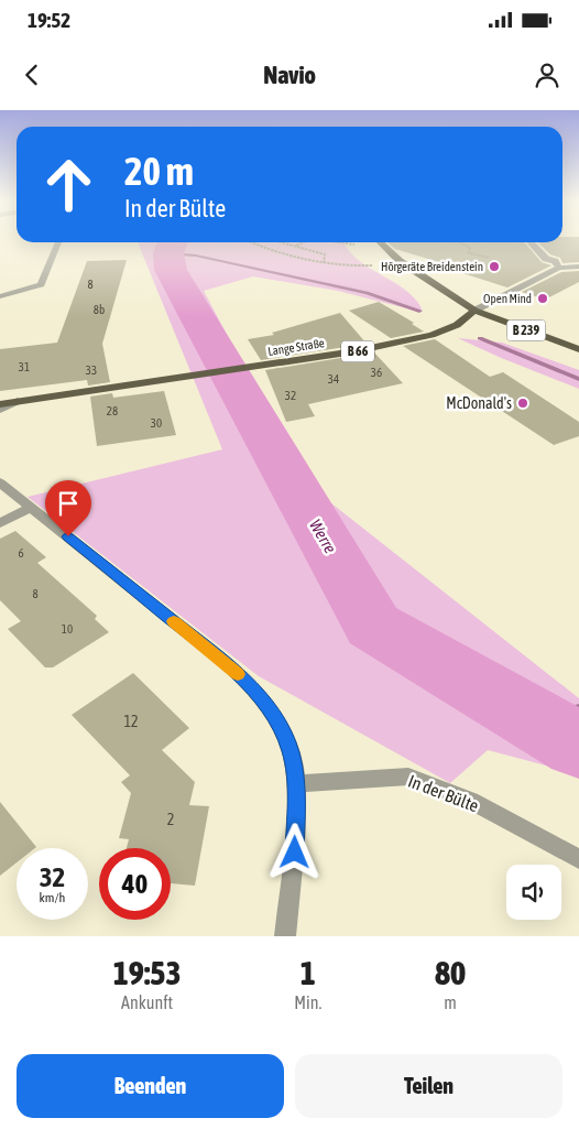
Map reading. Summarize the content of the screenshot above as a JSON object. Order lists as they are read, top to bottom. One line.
{"streets":{"main road":["B 239","Lange Straße","B 66"],"street":["In der Bülte"]},"crossings":[["B 239","Lange Straße"]],"water":["Werre"],"places":["Hörgeräte Breidenstein","Open Mind","McDonald's"],"house_numbers":["8","8b","31","33","36","34","32","28","30","6","8","10","12","2"],"page":{"status":"19:52","header":"Navio","turn":["20 m","In der Bülte"],"speed":"32 km/h","limit":"40","eta":["19:53","Ankunft","1","Min.","80","m"],"buttons":["Beenden","Teilen"]}}
